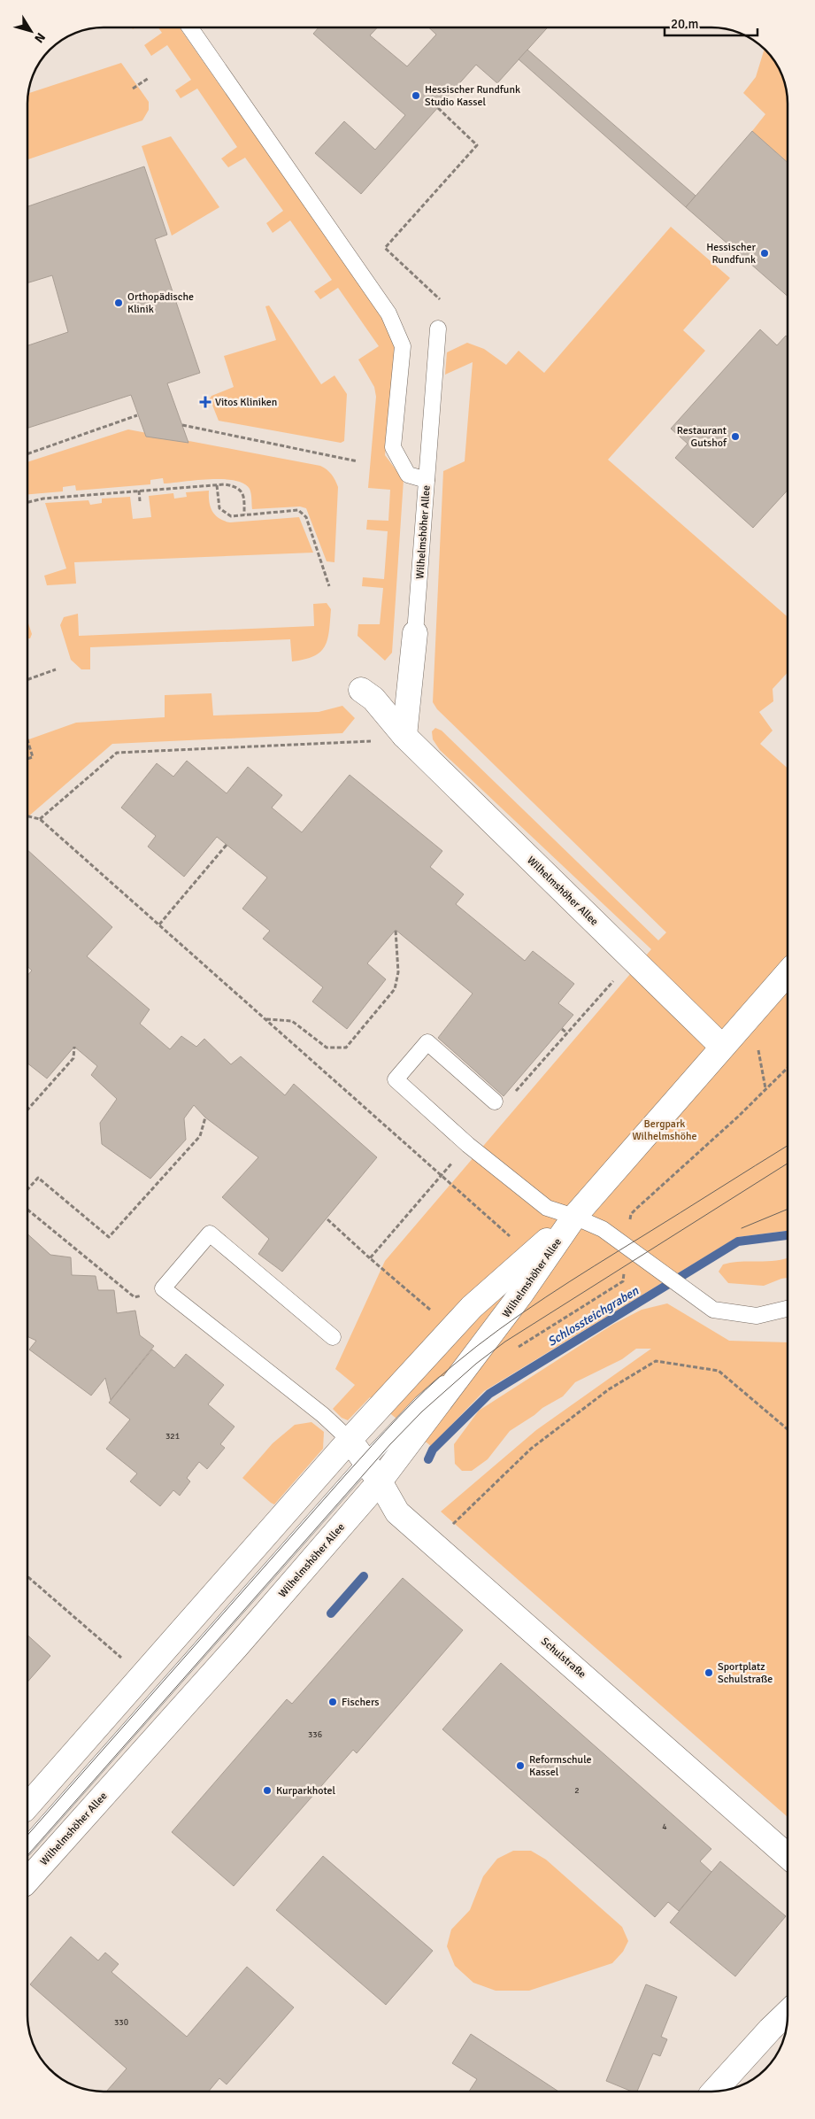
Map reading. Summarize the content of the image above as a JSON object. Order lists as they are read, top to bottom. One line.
{"streets":{"main road":["Wilhelmshöher Allee","Schulstraße"]},"crossings":[["Wilhelmshöher Allee","Schulstraße"]],"water":["Schlossteichgraben"],"parks":["Bergpark Wilhelmshöhe"],"places":{"other":["Hessischer Rundfunk Studio Kassel","Hessischer Rundfunk","Orthopädische Klinik","Restaurant Gutshof","Sportplatz Schulstraße","Fischers","Reformschule Kassel","Kurparkhotel"],"health":["Vitos Kliniken"]},"house_numbers":["321","336","2","4","330"],"scale_bar":"20 m","north":"bottom right"}
